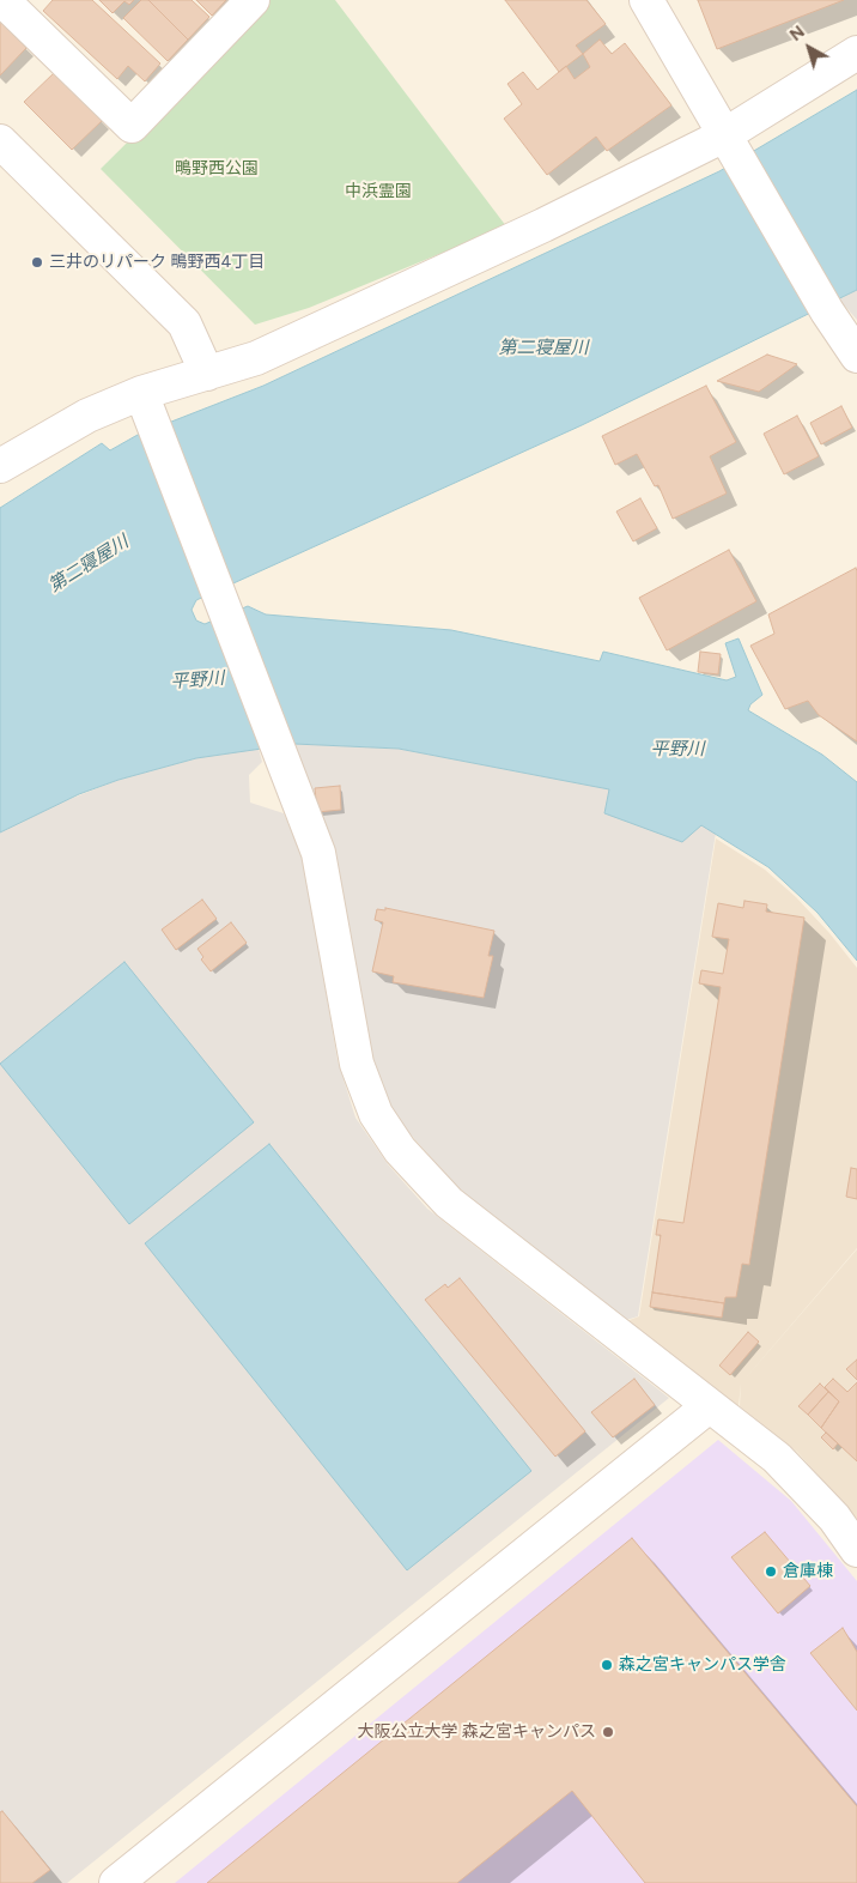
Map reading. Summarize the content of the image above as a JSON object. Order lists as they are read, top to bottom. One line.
{"water":["第二寝屋川","平野川"],"parks":["鴫野西公園","中浜霊園"],"places":["三井のリパーク 鴫野西4丁目","倉庫棟","森之宮キャンパス学舎","大阪公立大学 森之宮キャンパス"],"north":"top left"}
